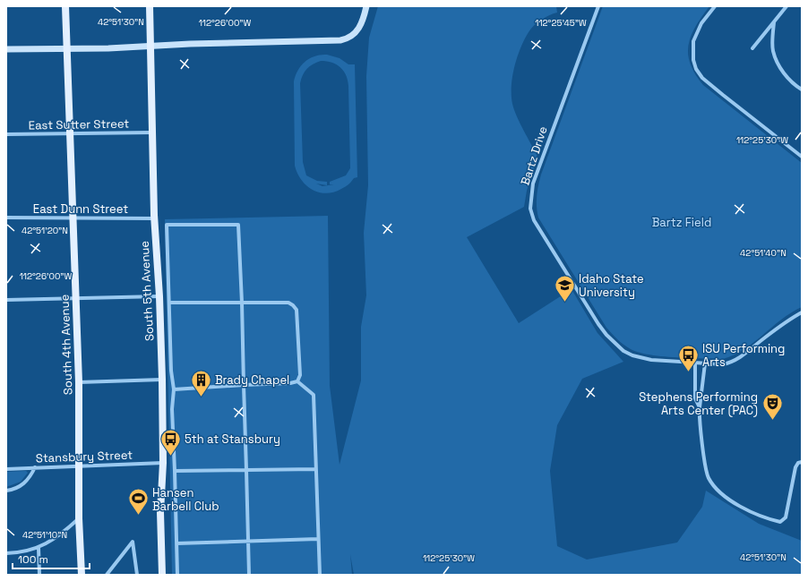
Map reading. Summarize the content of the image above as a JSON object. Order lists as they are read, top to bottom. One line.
{"streets":{"main road":["South 5th Avenue","South 4th Avenue"],"street":["East Sutter Street","Bartz Drive","East Dunn Street","Stansbury Street"]},"crossings":[["East Sutter Street","South 5th Avenue"],["East Sutter Street","South 4th Avenue"],["East Dunn Street","South 5th Avenue"],["East Dunn Street","South 4th Avenue"],["South 5th Avenue","Stansbury Street"],["South 4th Avenue","Stansbury Street"]],"parks":["Bartz Field"],"places":{"school or university":["Idaho State University"],"bus stop":["ISU Performing Arts","5th at Stansbury"],"building":["Brady Chapel"],"theatre":["Stephens Performing Arts Center (PAC)"],"sports":["Hansen Barbell Club"]},"scale_bar":"100 m","coordinates":["42°51'30\"N","112°26'00\"W","112°25'45\"W","112°25'30\"W","42°51'20\"N","42°51'40\"N","42°51'10\"N"]}
